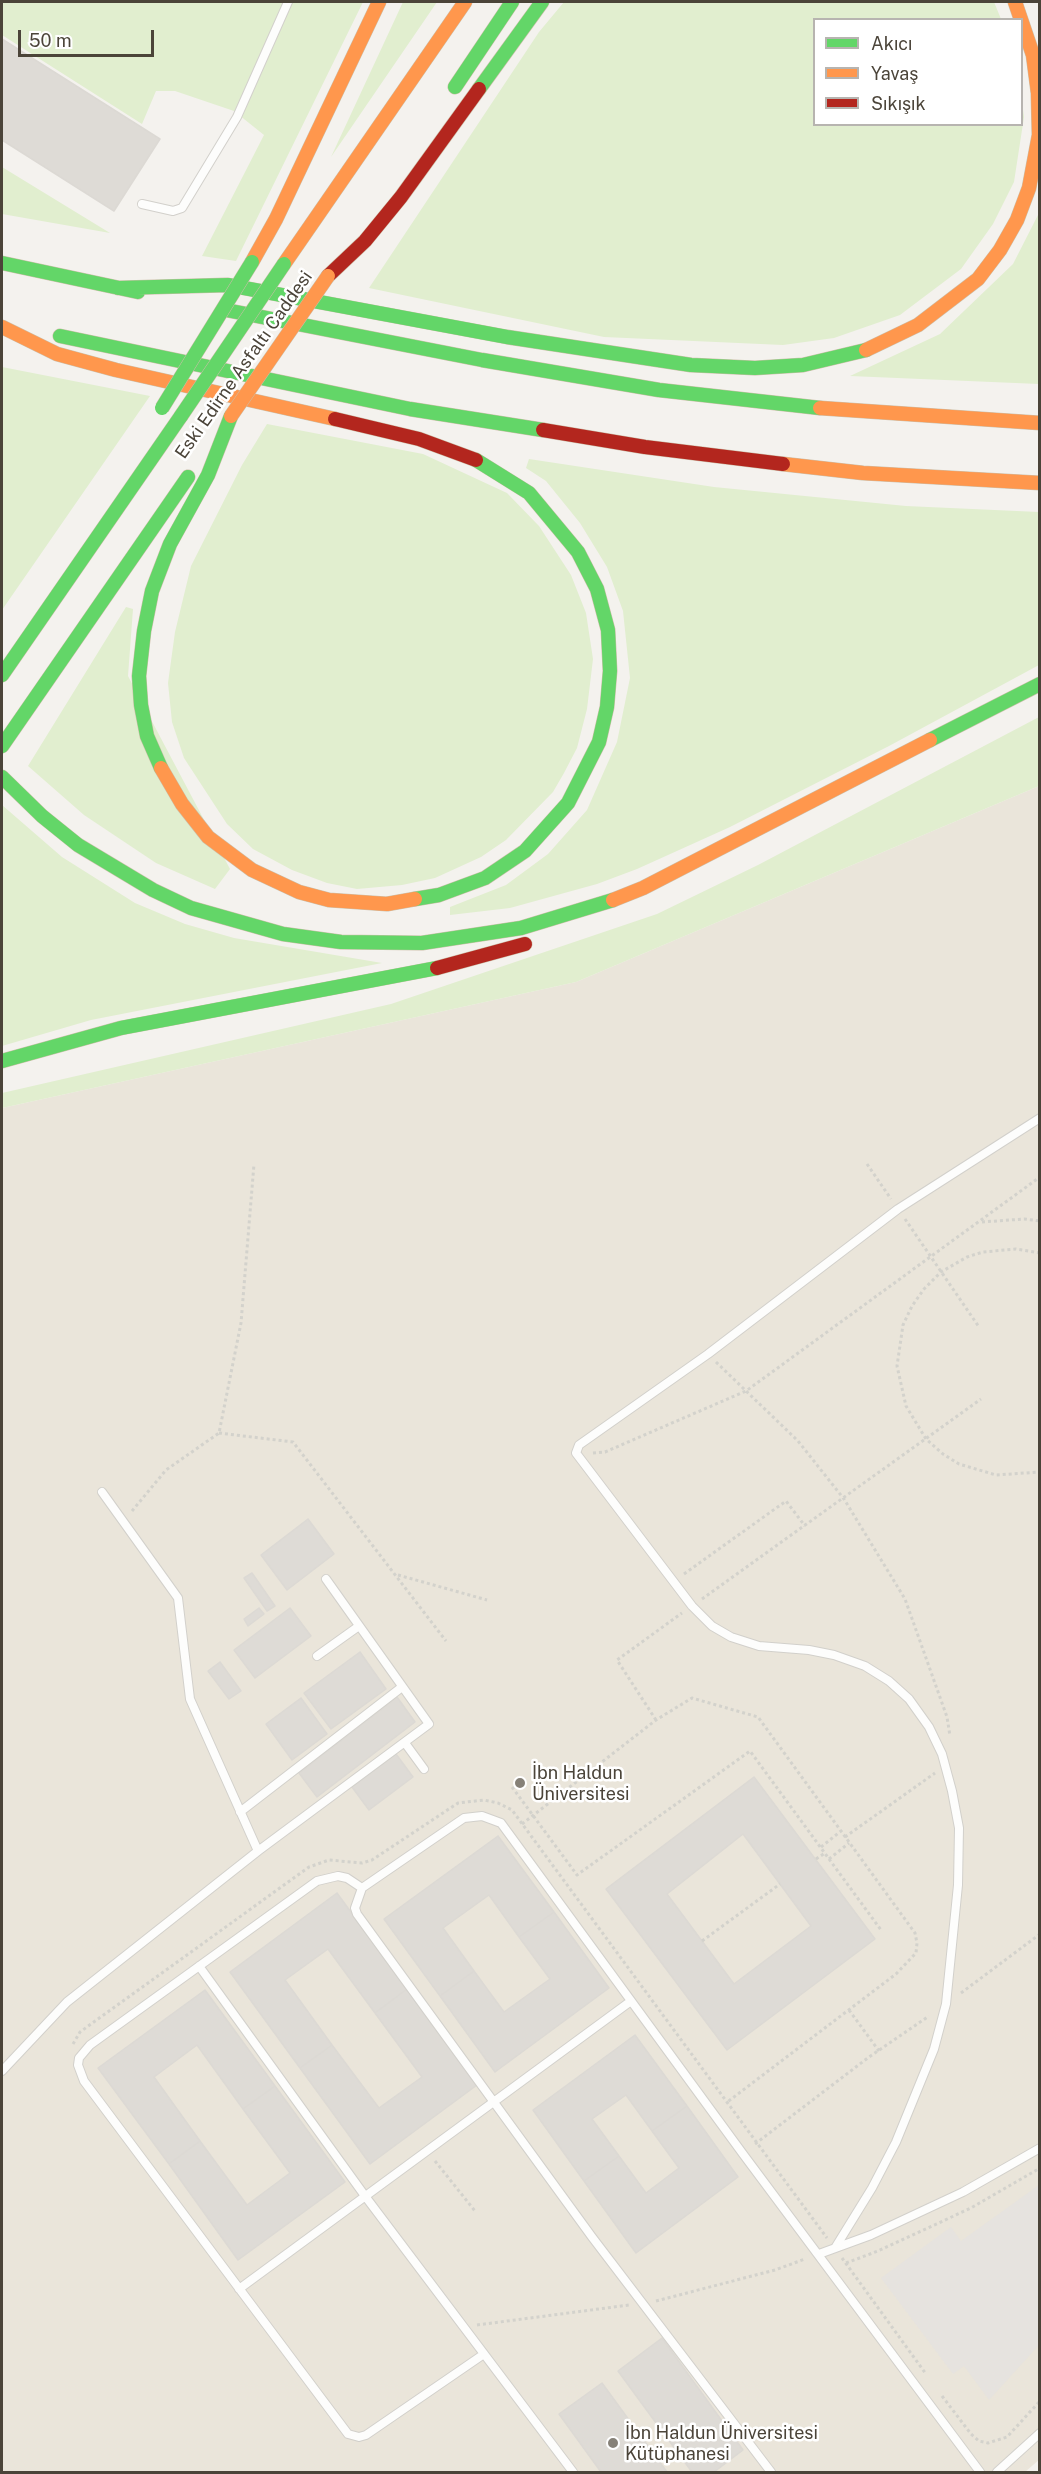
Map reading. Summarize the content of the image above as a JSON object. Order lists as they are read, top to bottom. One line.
{"streets":{"highway":["Eski Edirne Asfaltı Caddesi"]},"places":["İbn Haldun Üniversitesi","İbn Haldun Üniversitesi Kütüphanesi"],"legend":["Akıcı","Yavaş","Sıkışık"],"scale_bar":"50 m"}
